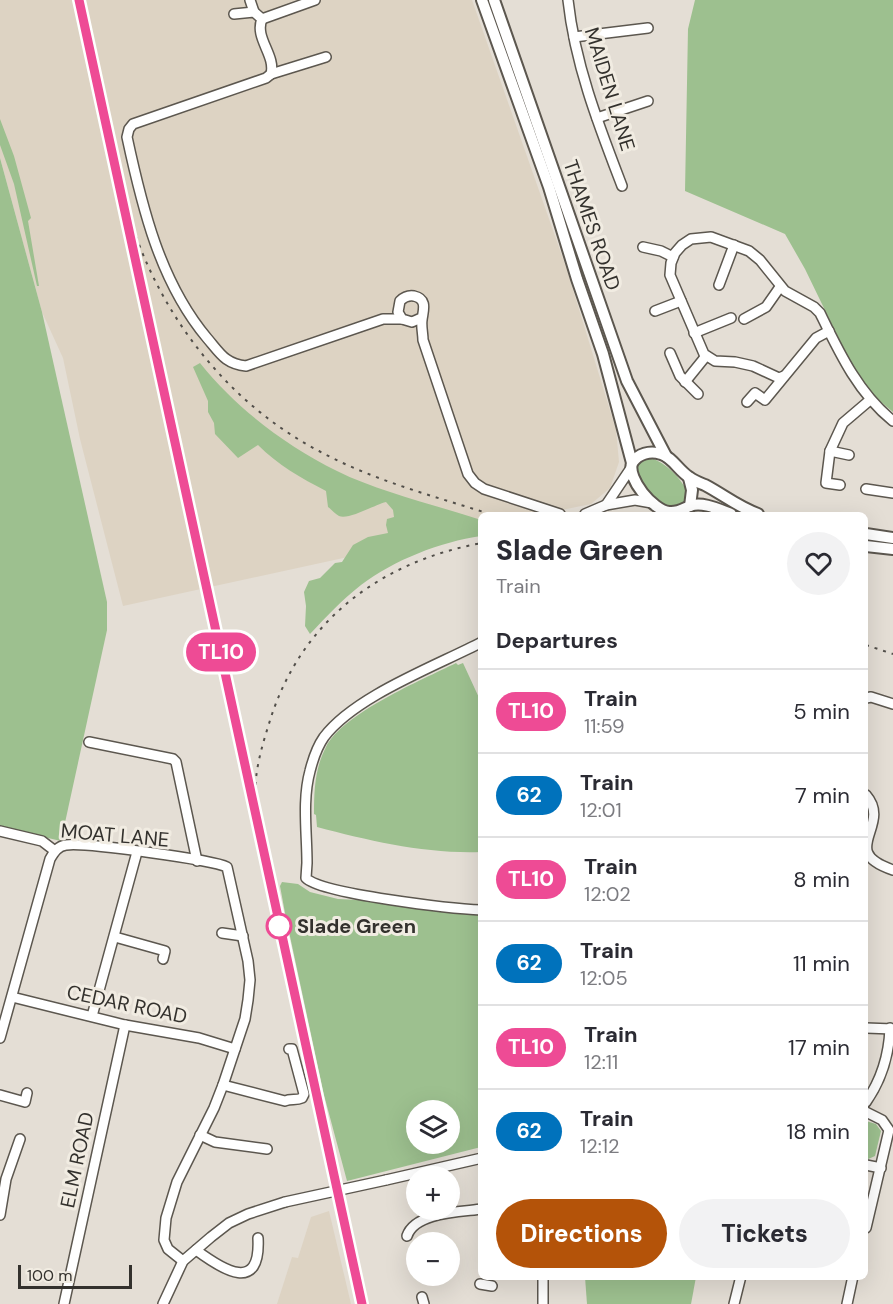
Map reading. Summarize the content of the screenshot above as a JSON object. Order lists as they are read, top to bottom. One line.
{"streets":{"main road":["THAMES ROAD"],"street":["MAIDEN LANE","MOAT LANE","CEDAR ROAD","ELM ROAD"]},"crossings":[["CEDAR ROAD","ELM ROAD"]],"places":["Slade Green"],"scale_bar":"100 m","page":{"on_map":"TL10","heading":[["Slade Green","Train"],"Departures"],"list":[{"mark":"TL10","name":"Train","note":"11:59","value":"5 min"},{"mark":"62","name":"Train","note":"12:01","value":"7 min"},{"mark":"TL10","name":"Train","note":"12:02","value":"8 min"},{"mark":"62","name":"Train","note":"12:05","value":"11 min"},{"mark":"TL10","name":"Train","note":"12:11","value":"17 min"},{"mark":"62","name":"Train","note":"12:12","value":"18 min"}],"map_buttons":["+","−"],"buttons":["Directions","Tickets"],"scale":"100 m"}}
